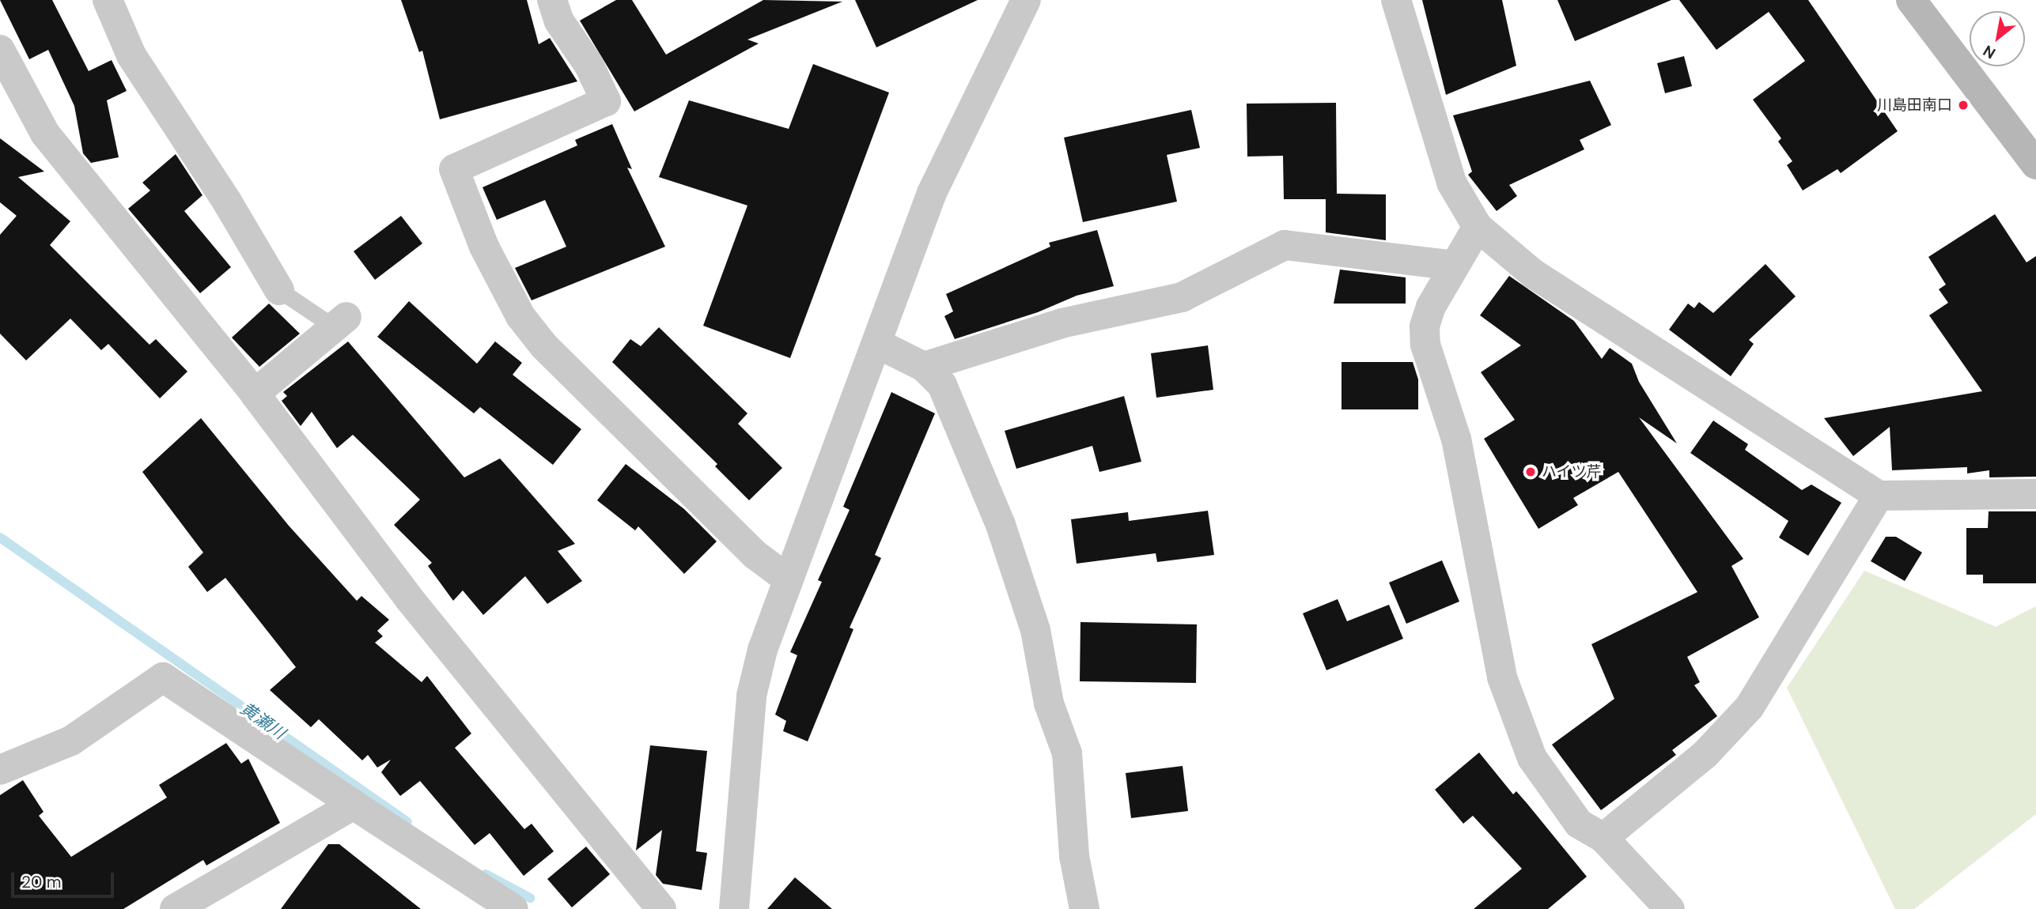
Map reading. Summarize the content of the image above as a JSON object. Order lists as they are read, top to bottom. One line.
{"water":["黄瀬川"],"places":["川島田南口","ハイツ芹"],"scale_bar":"20 m","north":"bottom left"}
